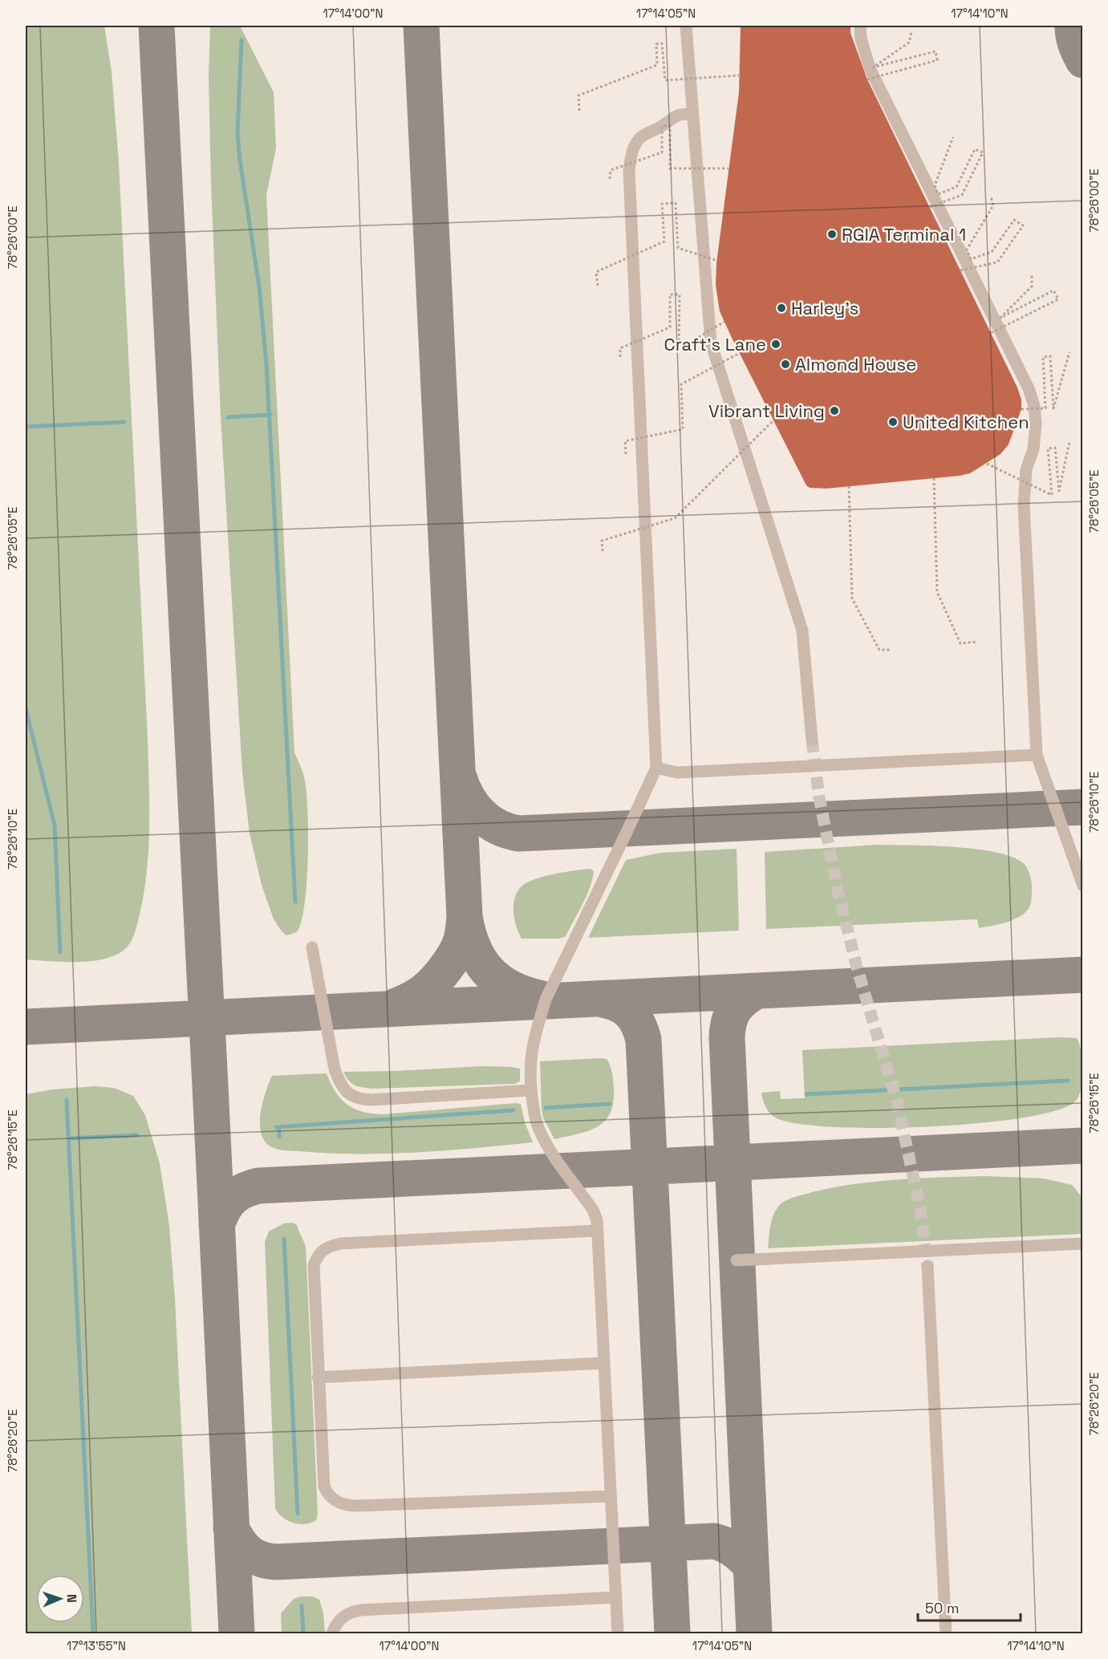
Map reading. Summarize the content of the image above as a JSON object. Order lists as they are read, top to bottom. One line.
{"places":["RGIA Terminal 1","Harley’s","Craft’s Lane","Almond House","Vibrant Living","United Kitchen"],"scale_bar":"50 m","north":"right","coordinates":["17°14'00\"N","17°14'05\"N","17°14'10\"N","78°26'00\"E","78°26'05\"E","78°26'10\"E","78°26'15\"E","78°26'20\"E","17°13'55\"N"]}
